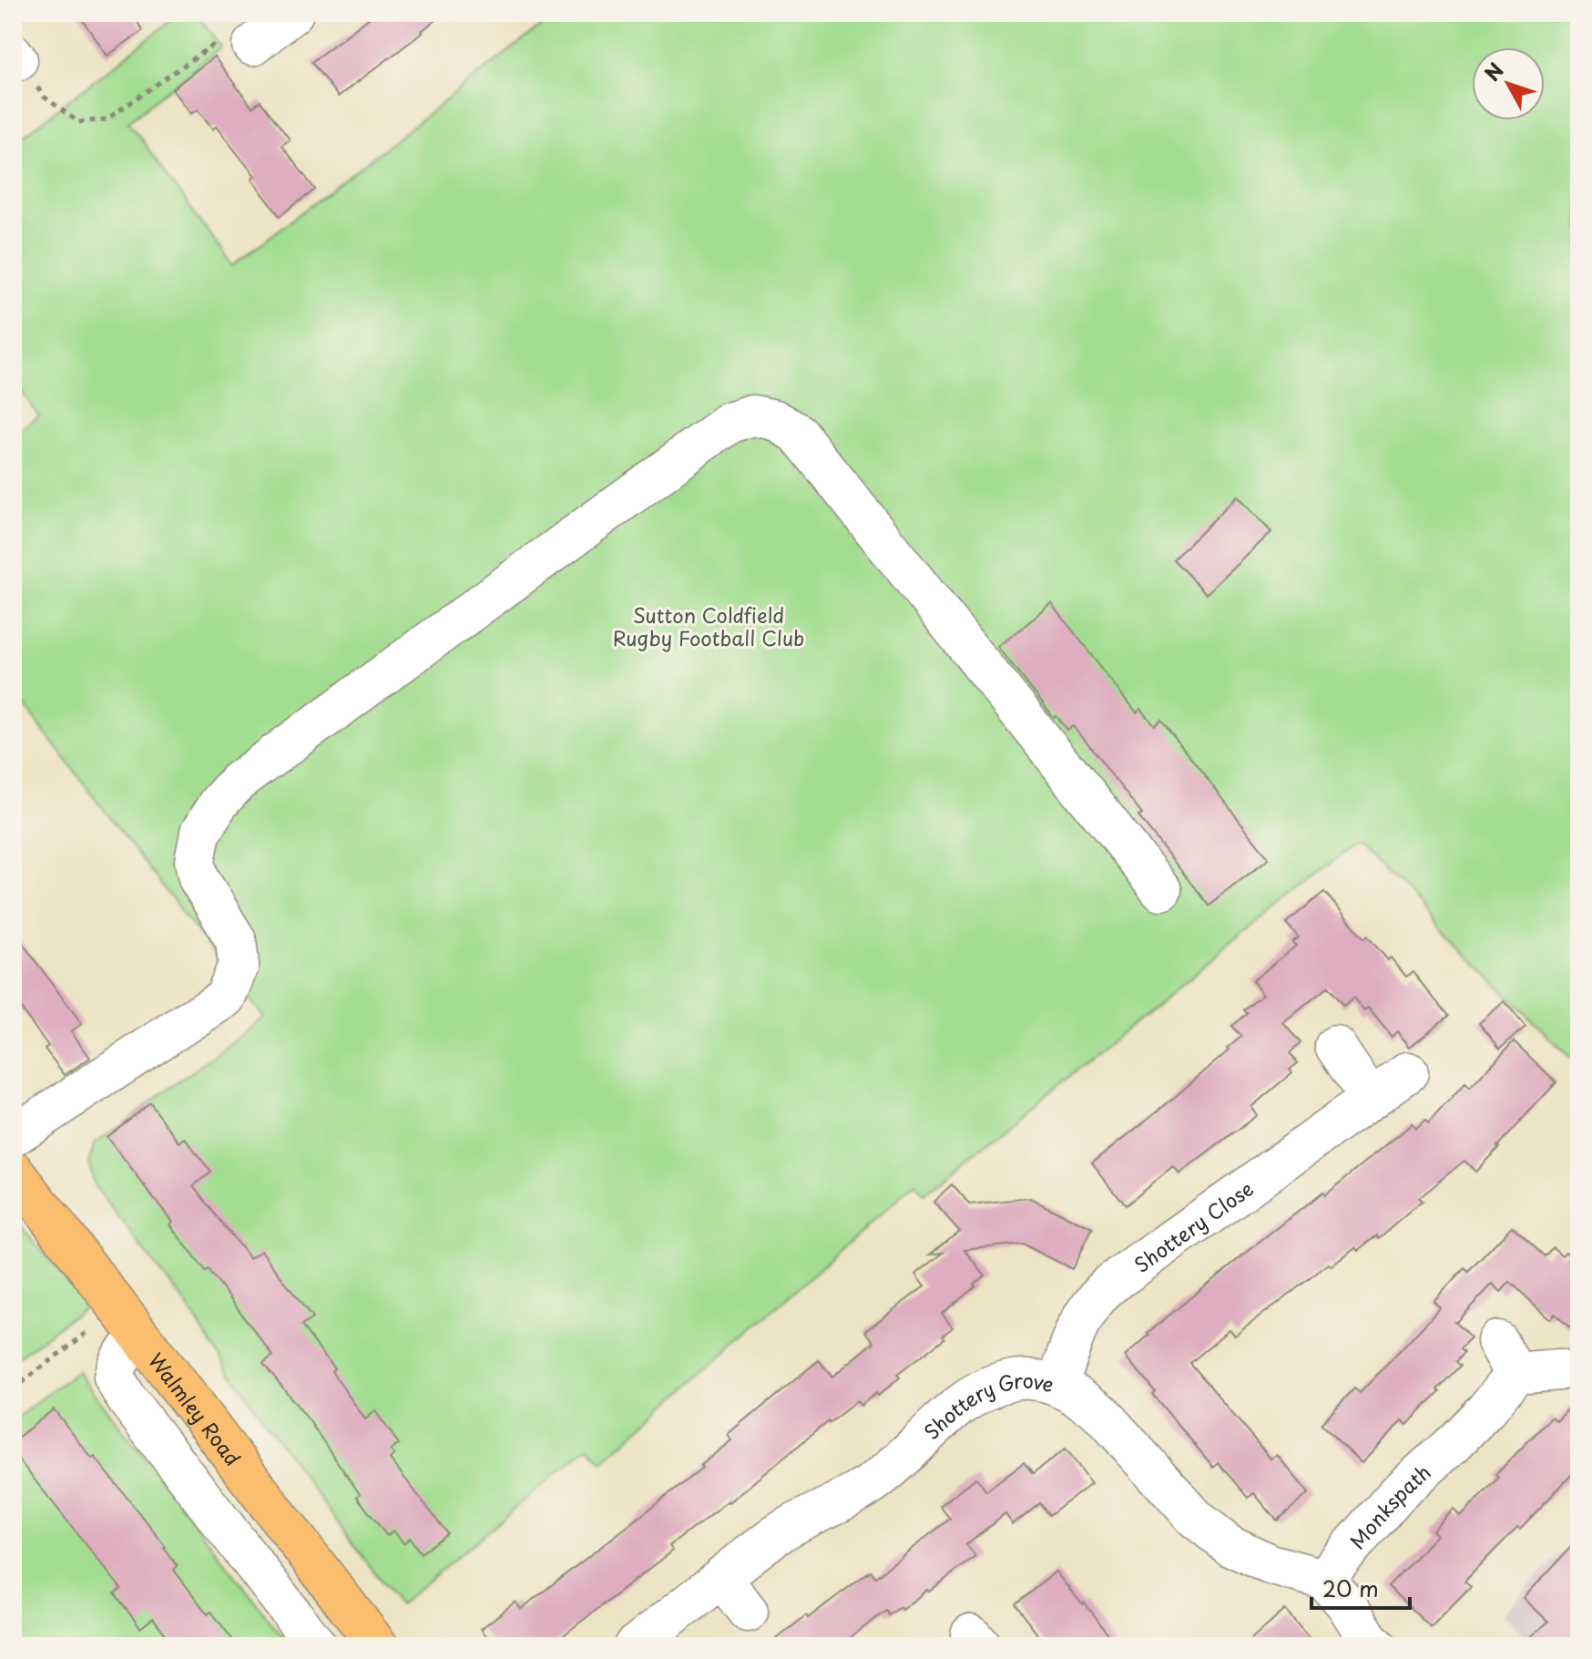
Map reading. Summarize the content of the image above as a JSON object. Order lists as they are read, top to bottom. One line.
{"streets":{"main road":["Walmley Road"],"street":["Shottery Close","Shottery Grove","Monkspath"]},"crossings":[["Shottery Close","Shottery Grove"],["Shottery Grove","Monkspath"]],"parks":["Sutton Coldfield Rugby Football Club"],"scale_bar":"20 m","north":"top left"}
